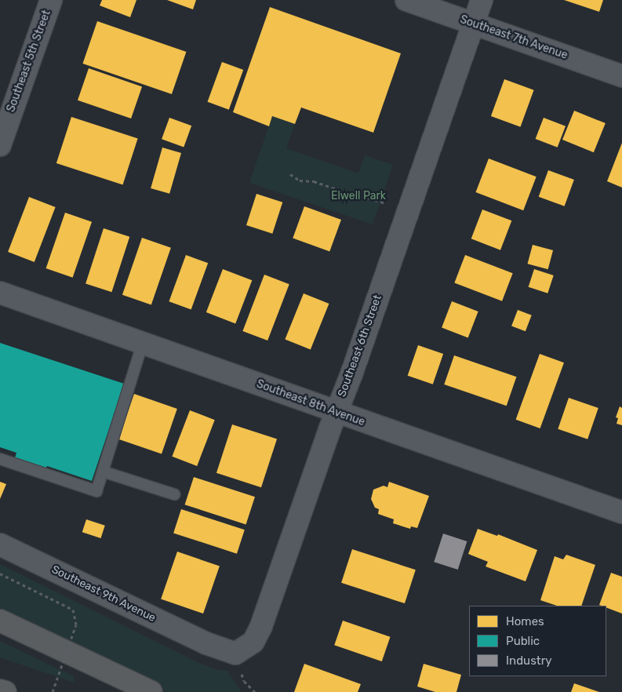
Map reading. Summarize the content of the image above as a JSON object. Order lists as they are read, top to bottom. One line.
{"streets":{"street":["Southeast 7th Avenue","Southeast 5th Street","Southeast 6th Street","Southeast 8th Avenue","Southeast 9th Avenue"]},"crossings":[["Southeast 7th Avenue","Southeast 6th Street"],["Southeast 6th Street","Southeast 8th Avenue"],["Southeast 6th Street","Southeast 9th Avenue"]],"parks":["Elwell Park"],"legend":["Homes","Public","Industry"]}
